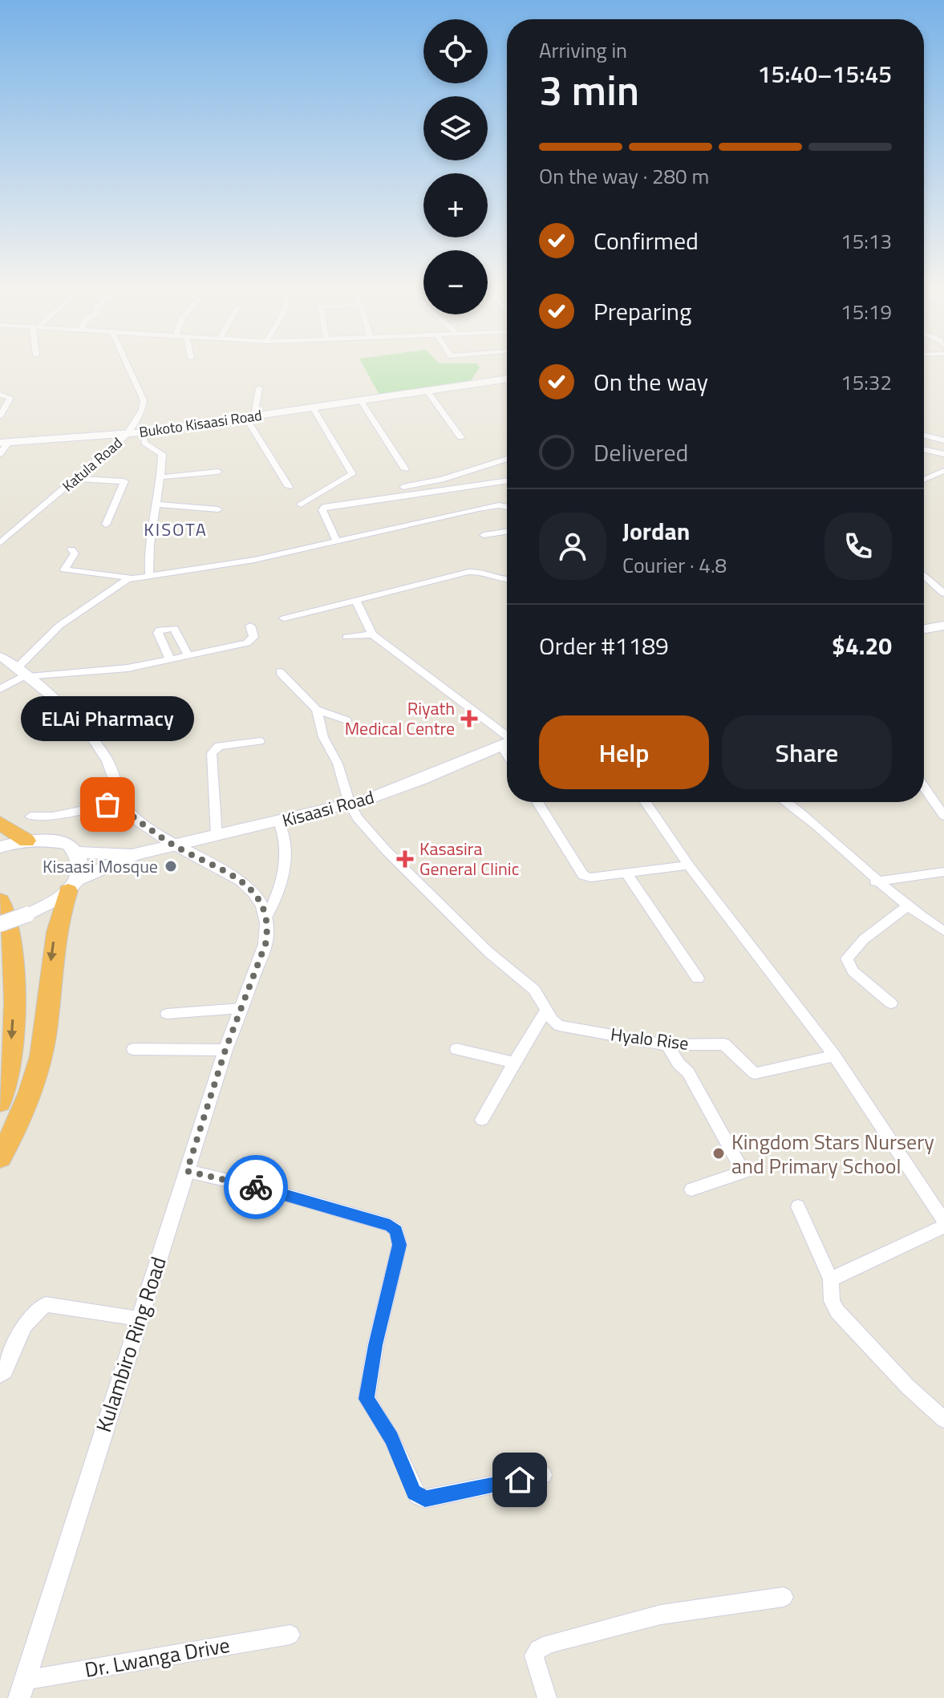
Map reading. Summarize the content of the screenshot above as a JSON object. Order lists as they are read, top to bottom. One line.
{"streets":{"main road":["Bukoto Kisaasi Road","Kisaasi Road"],"street":["Katula Road","Hyalo Rise","Kulambiro Ring Road","Dr. Lwanga Drive"]},"crossings":[["Bukoto Kisaasi Road","Katula Road"],["Kisaasi Road","Hyalo Rise"],["Kulambiro Ring Road","Dr. Lwanga Drive"]],"districts":["KISOTA"],"places":{"health":["Riyath Medical Centre","Kasasira General Clinic"],"other":["ELAi Pharmacy","Kisaasi Mosque","Kingdom Stars Nursery and Primary School"]},"page":{"map_buttons":["+","−"],"heading":["3 min","Arriving in","15:40–15:45"],"panel":["Jordan","Courier · 4.8","Order #1189","$4.20"],"bar":"On the way · 280 m","list":[["Confirmed","15:13"],["Preparing","15:19"],["On the way","15:32"],"Delivered"],"bubble":"ELAi Pharmacy","buttons":["Help","Share"]}}
